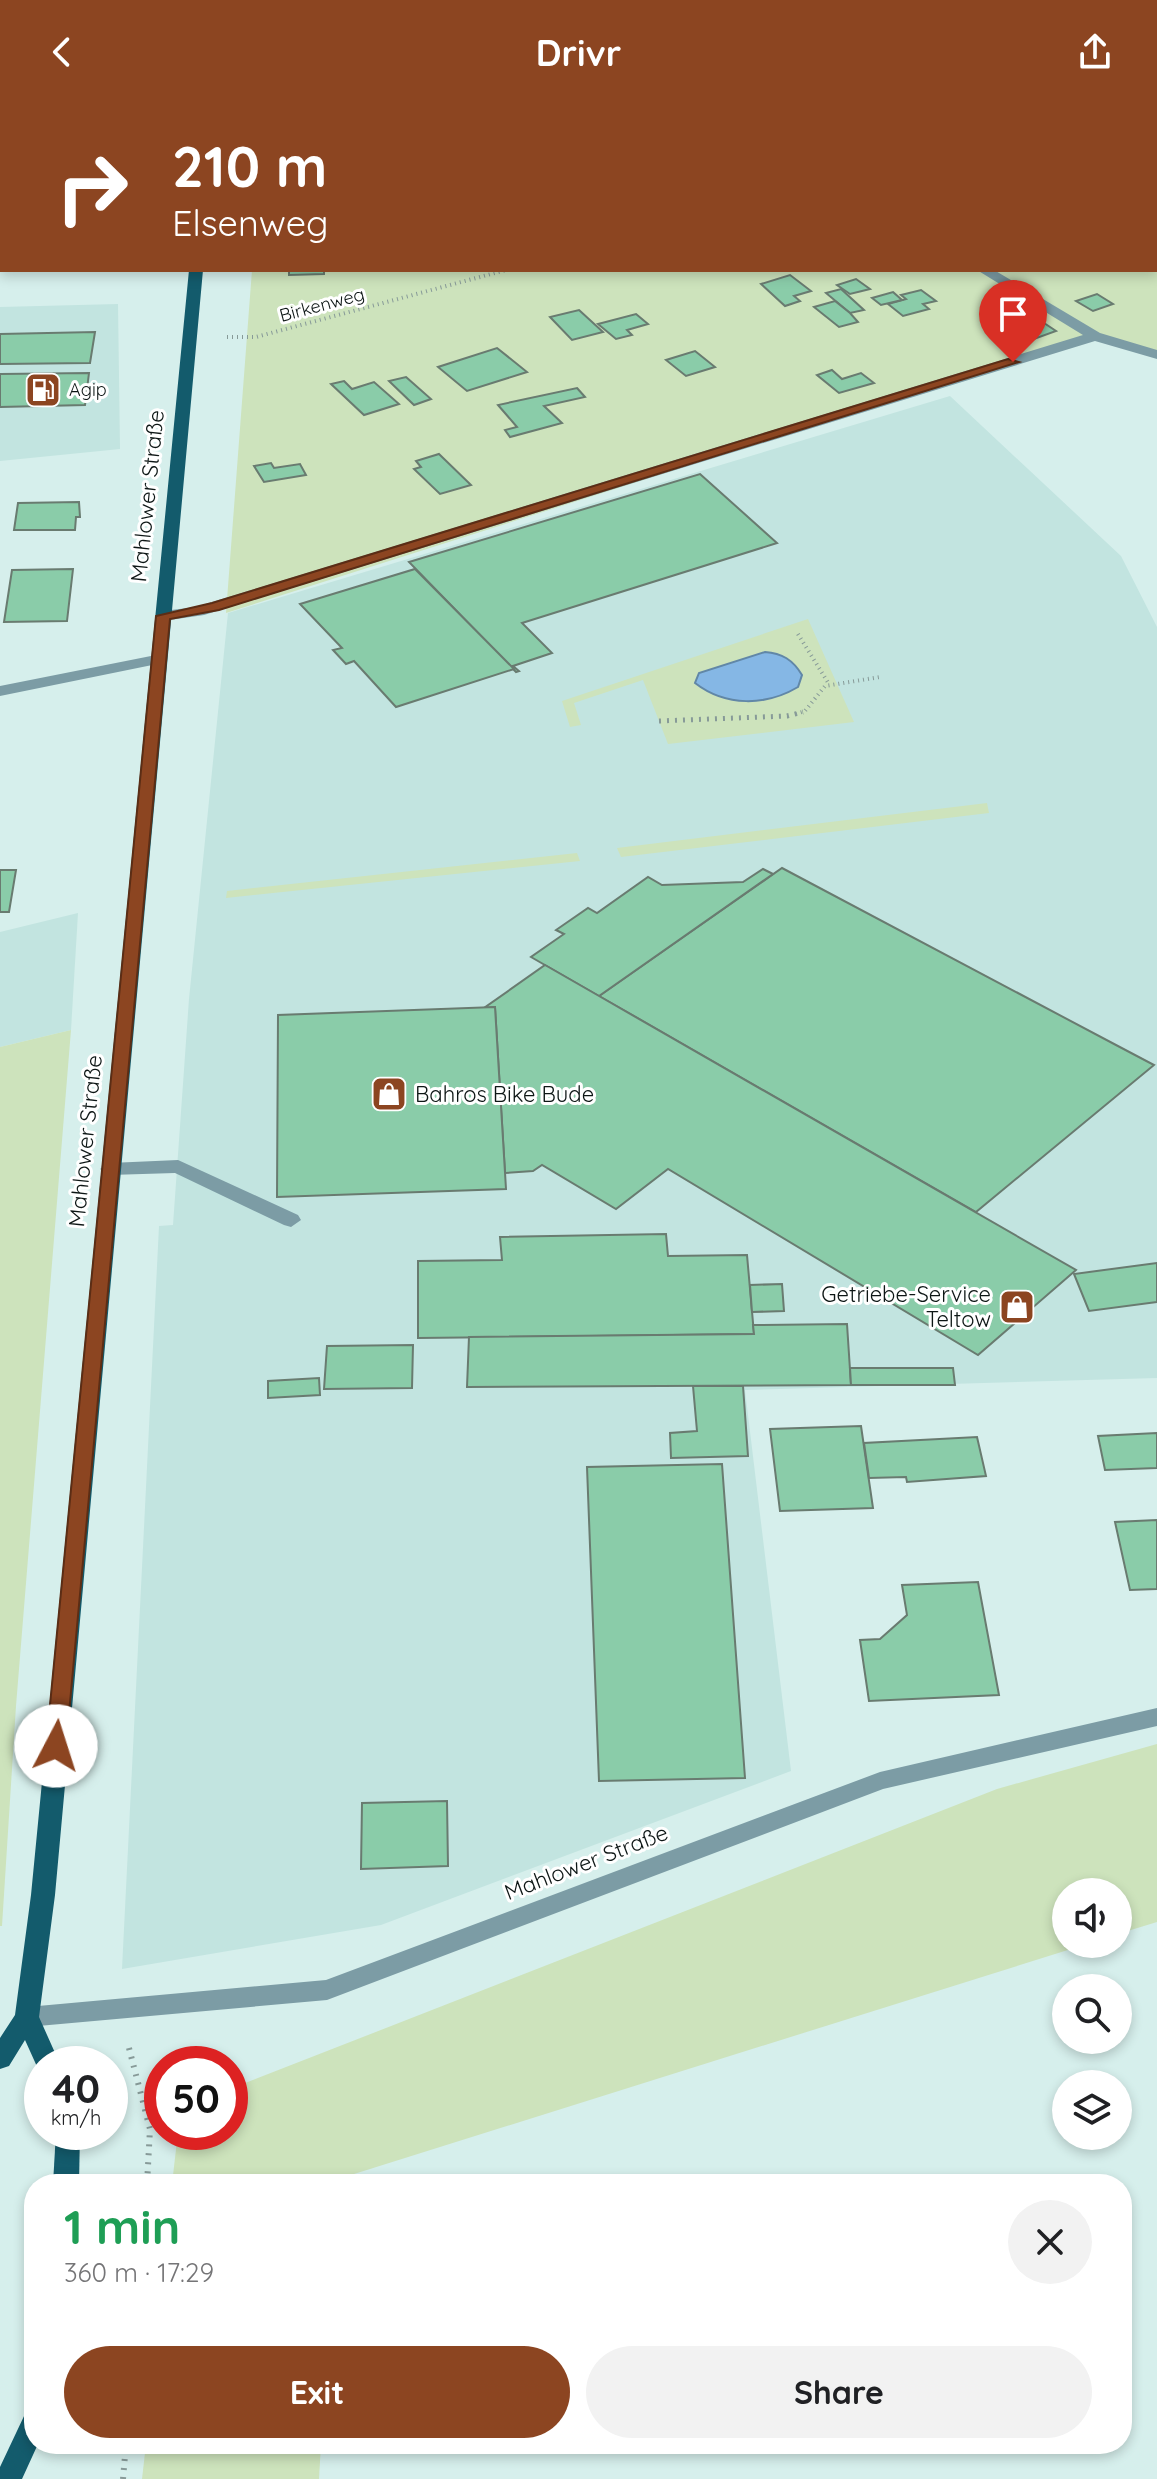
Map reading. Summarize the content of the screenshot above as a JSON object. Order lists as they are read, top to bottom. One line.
{"streets":{"main road":["Mahlower Straße"],"path":["Birkenweg"]},"crossings":[["Birkenweg","Mahlower Straße"]],"places":{"fuel station":["Agip"],"shop":["Bahros Bike Bude","Getriebe-Service Teltow"]},"page":{"header":"Drivr","turn":["210 m","Elsenweg"],"speed":"40 km/h","limit":"50","heading":["1 min","360 m · 17:29"],"buttons":["Exit","Share"]}}
